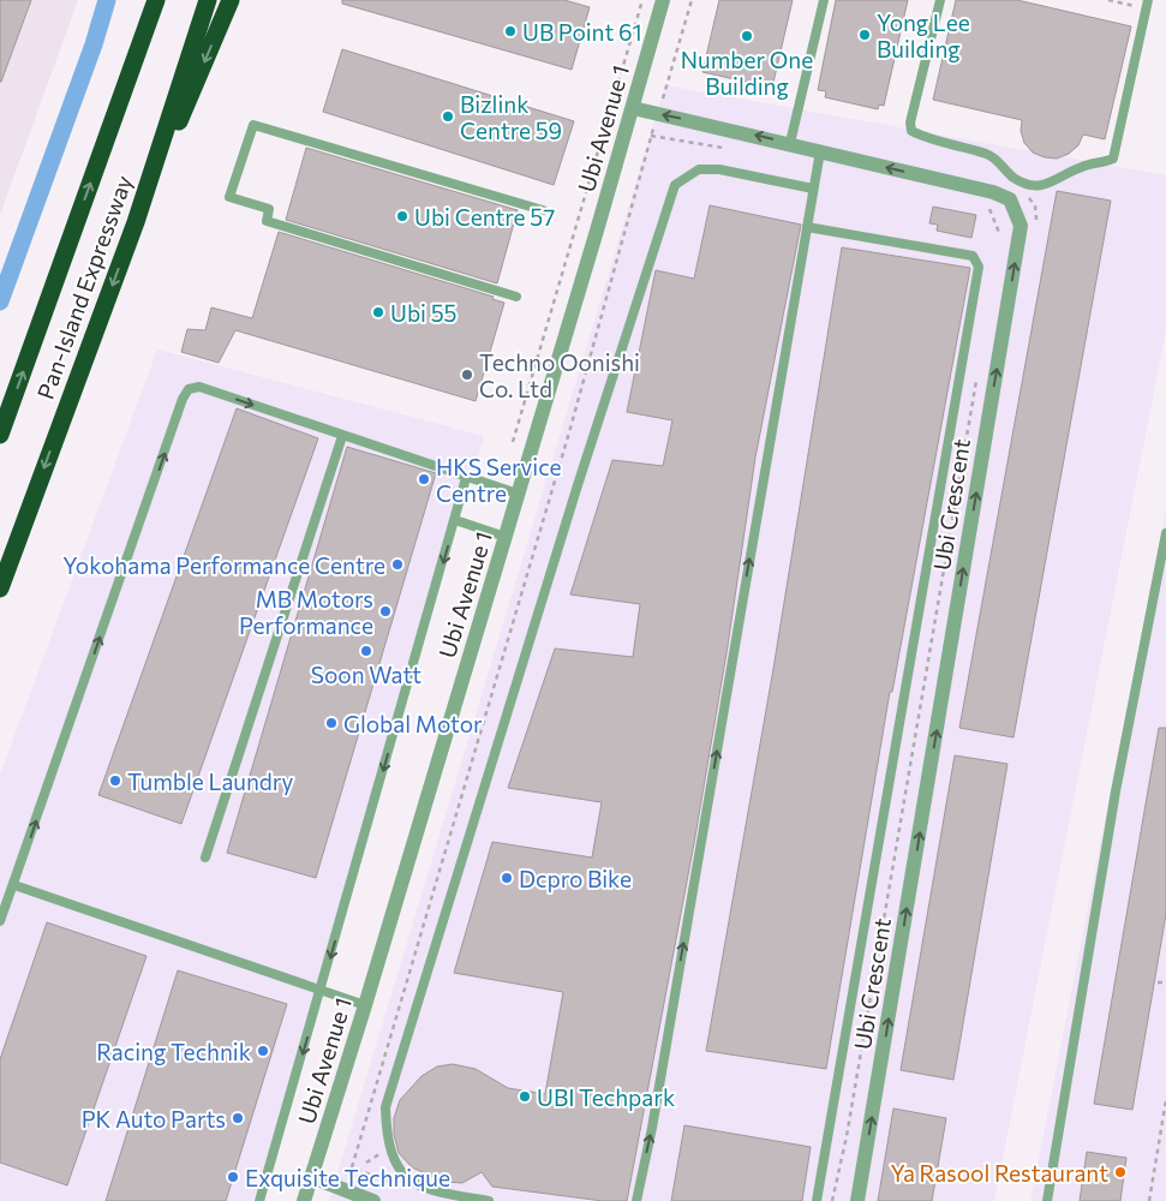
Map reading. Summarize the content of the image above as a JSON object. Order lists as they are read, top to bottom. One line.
{"streets":{"highway":["Pan-Island Expressway"],"street":["Ubi Avenue 1","Ubi Crescent"]},"crossings":[["Ubi Avenue 1","Ubi Crescent"]],"one_way":["Ubi Crescent"],"places":["UB Point 61","Yong Lee Building","Number One Building","Bizlink Centre 59","Ubi Centre 57","Ubi 55","Techno Oonishi Co. Ltd","HKS Service Centre","Yokohama Performance Centre","MB Motors Performance","Soon Watt","Global Motor","Tumble Laundry","Dcpro Bike","Racing Technik","UBI Techpark","PK Auto Parts","Ya Rasool Restaurant","Exquisite Technique"]}
